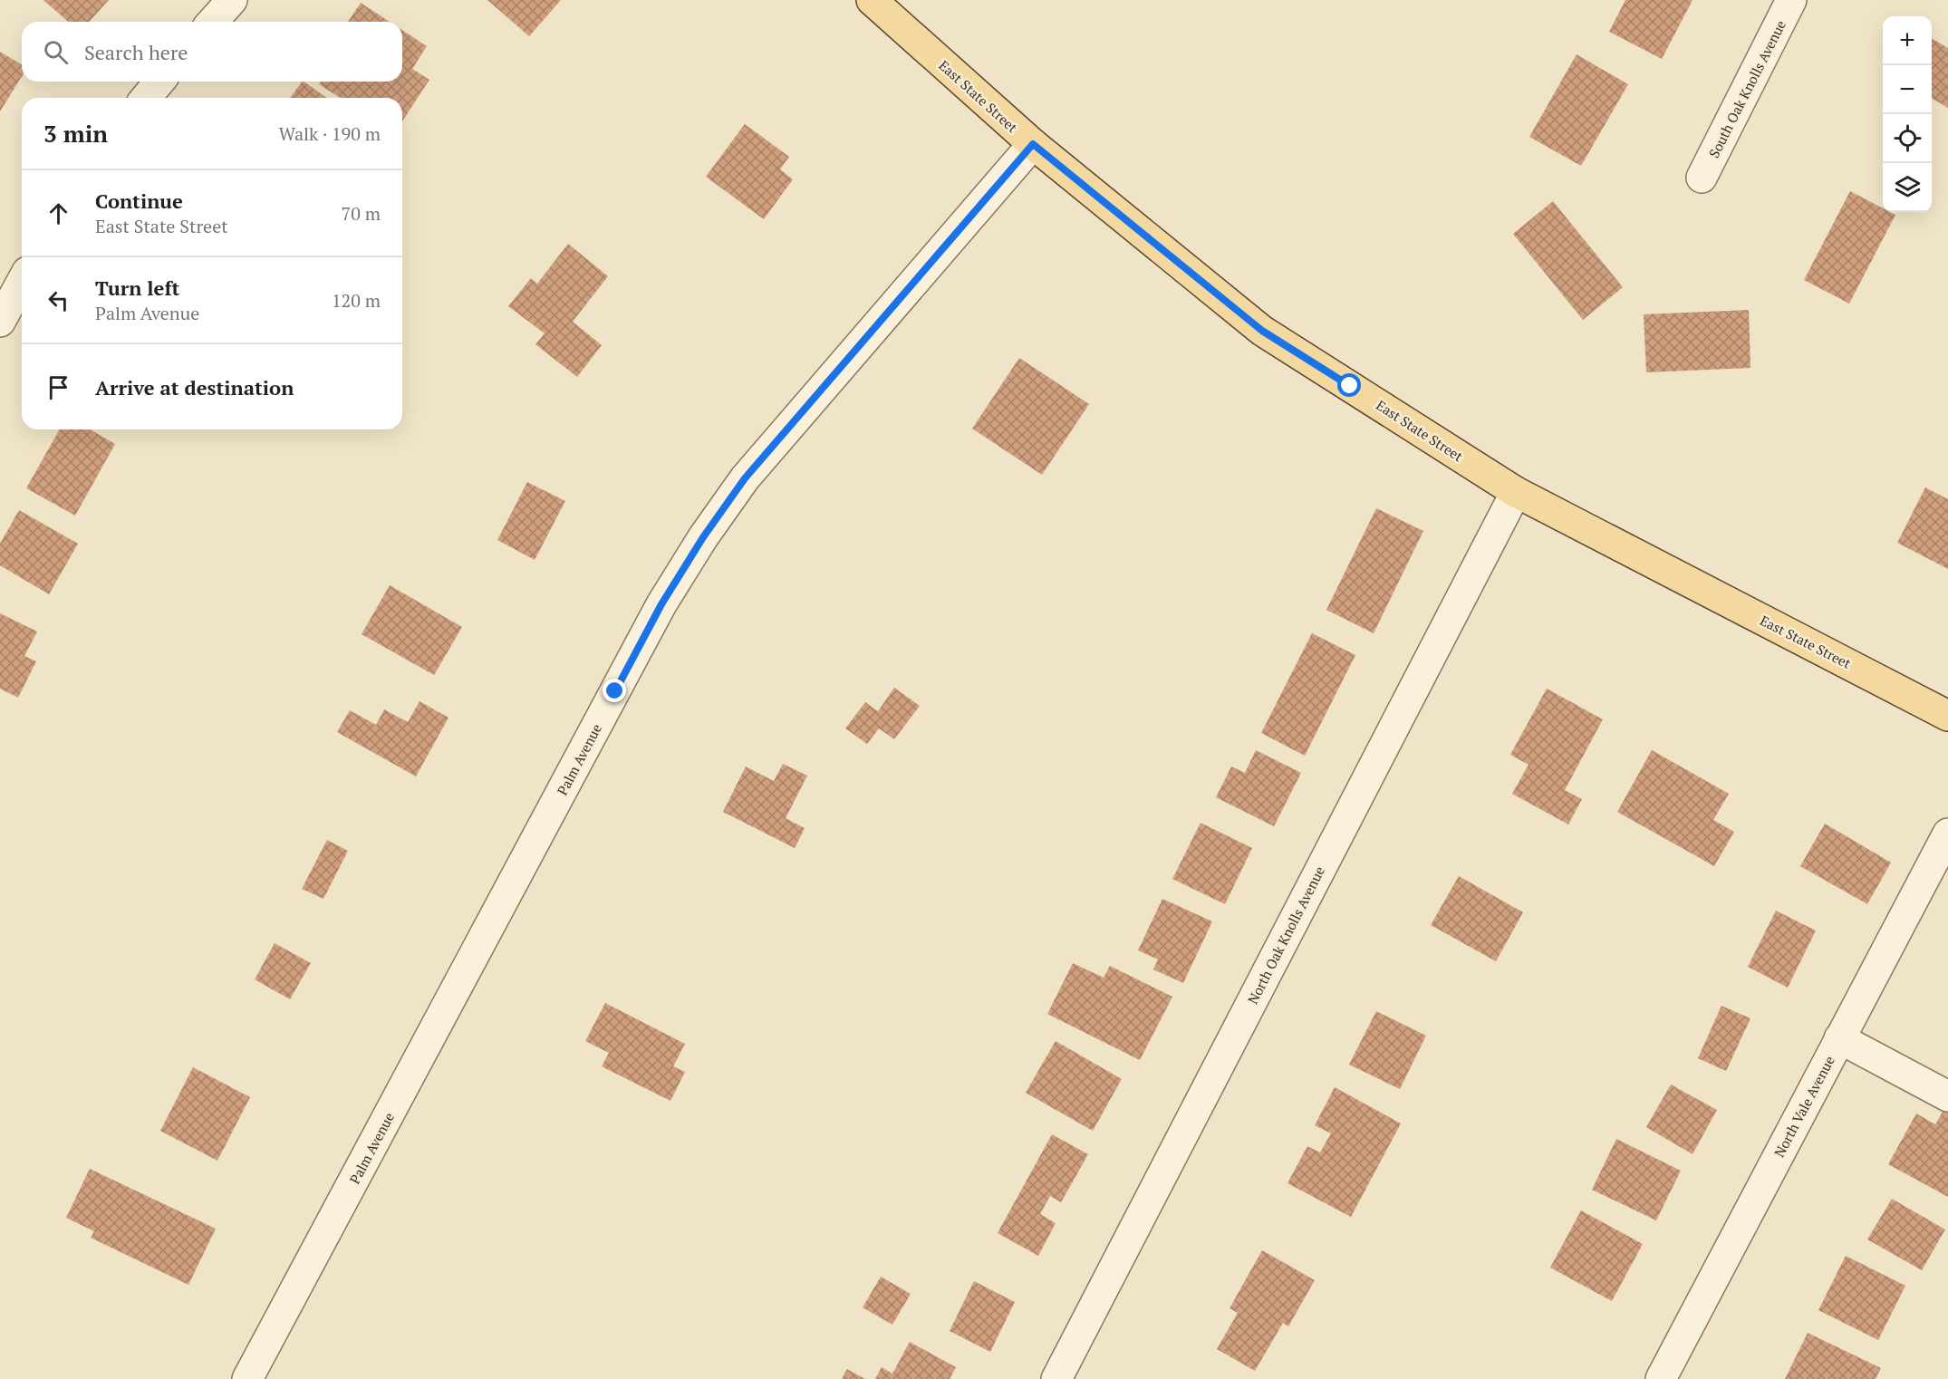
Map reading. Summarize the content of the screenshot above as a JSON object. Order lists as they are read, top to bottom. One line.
{"streets":{"main road":["East State Street"],"street":["South Oak Knolls Avenue","Palm Avenue","North Oak Knolls Avenue","North Vale Avenue"]},"crossings":[["East State Street","Palm Avenue"],["East State Street","North Oak Knolls Avenue"]],"page":{"map_buttons":["+","−"],"search":"Search here","heading":["3 min","Walk · 190 m"],"list":[["Continue","East State Street","70 m"],["Turn left","Palm Avenue","120 m"],"Arrive at destination"]}}
